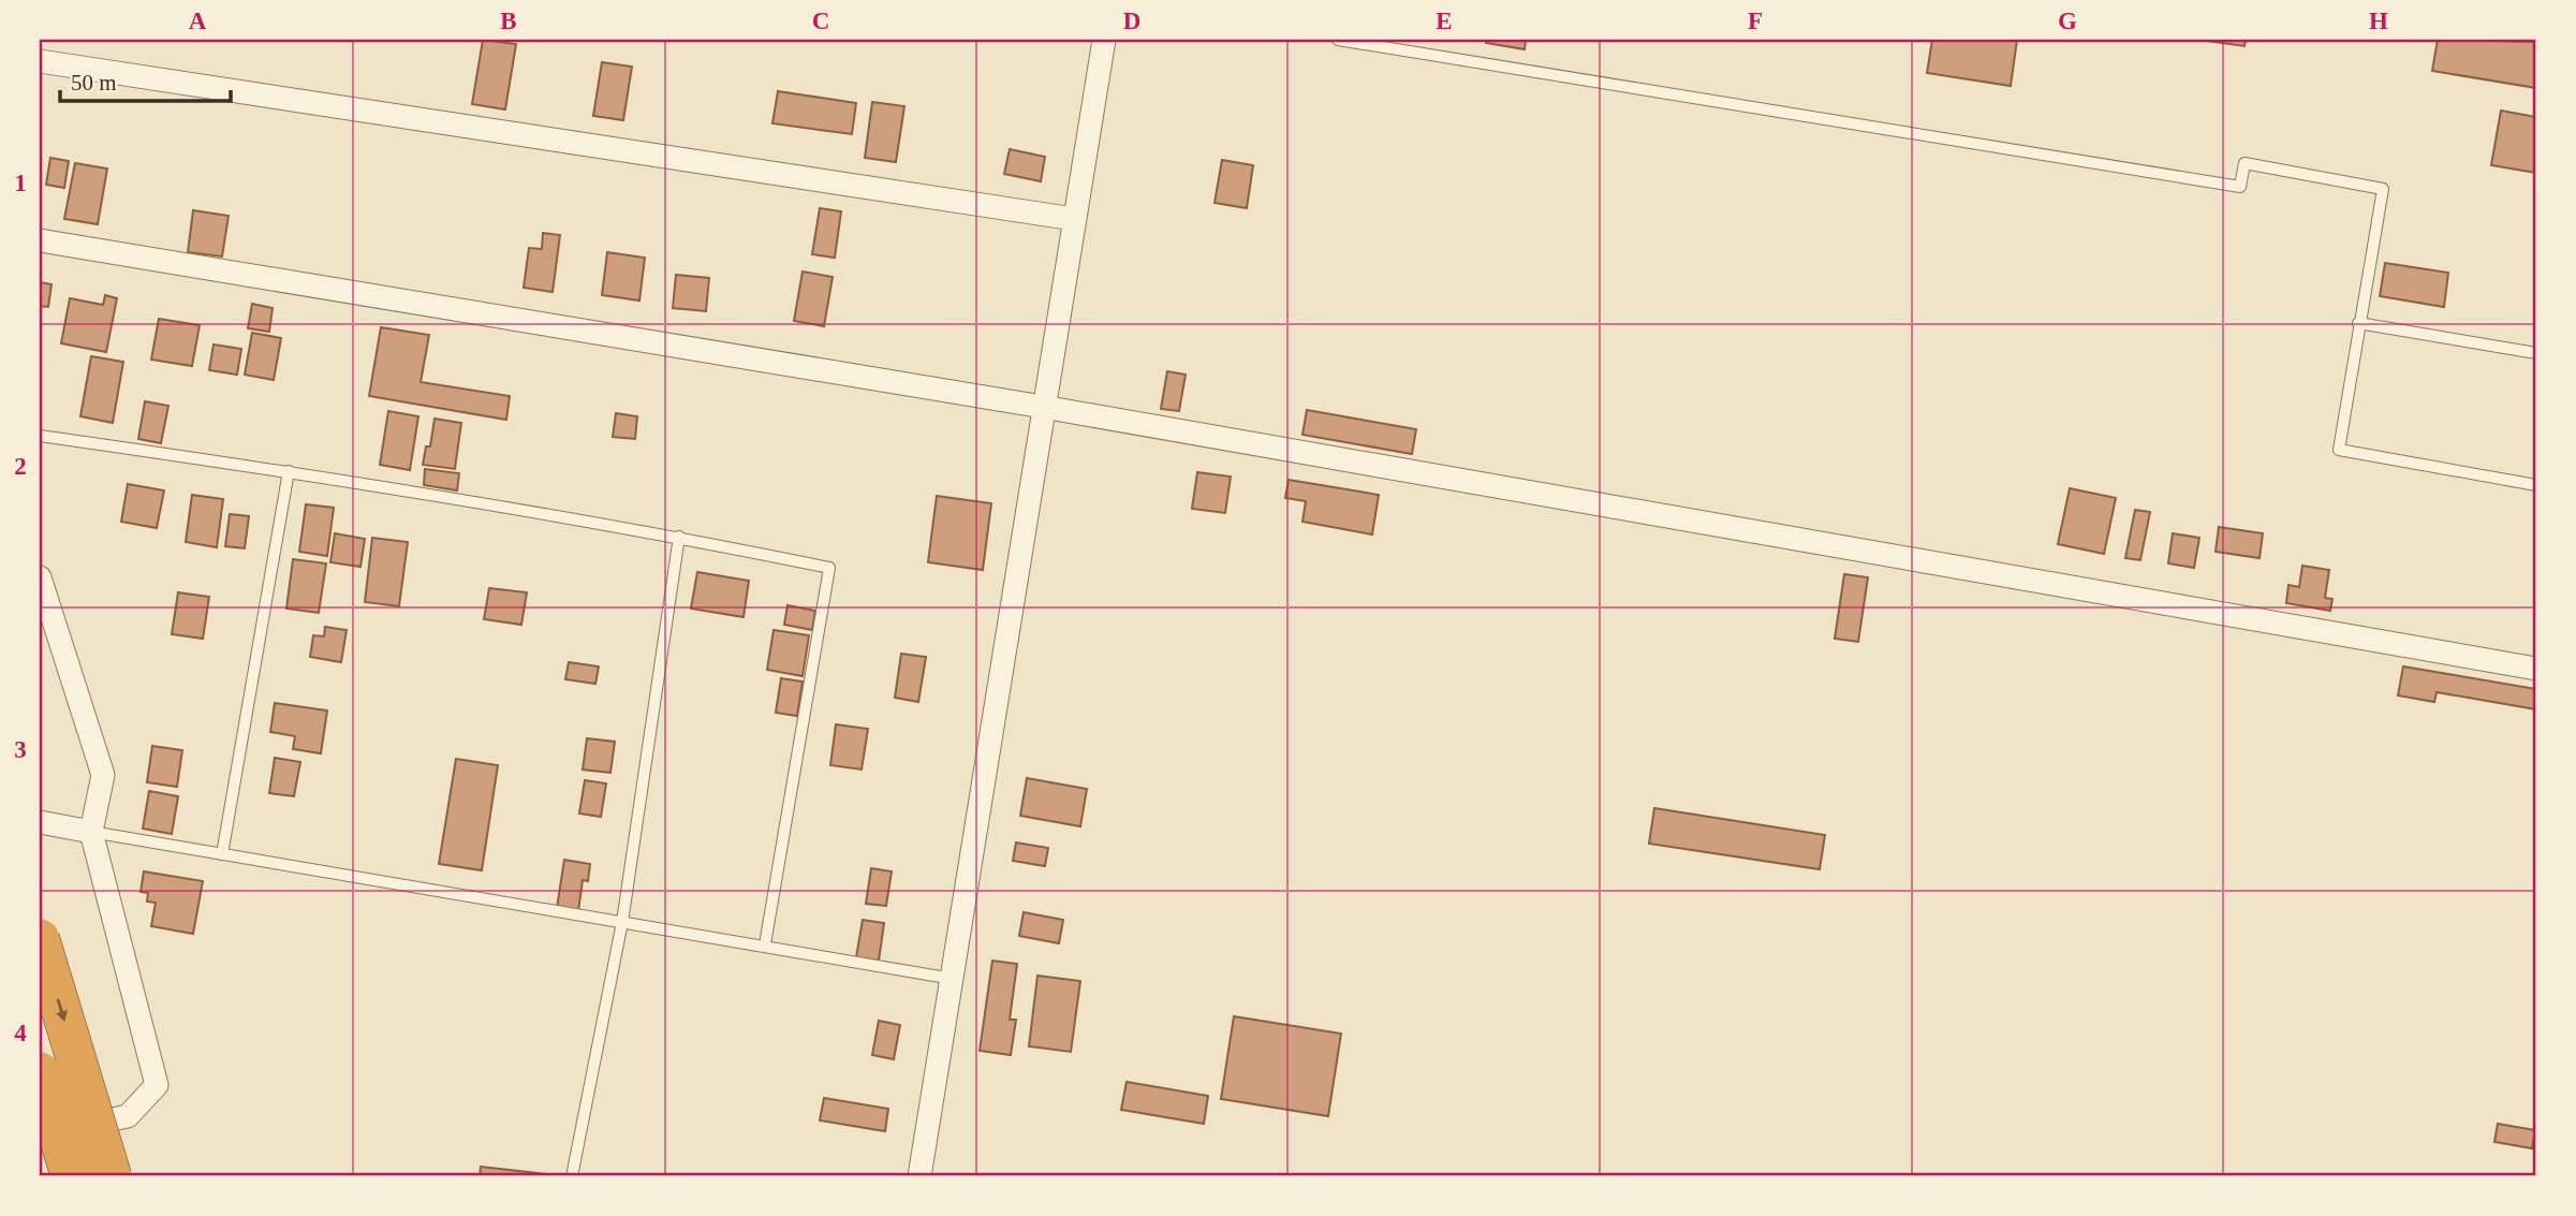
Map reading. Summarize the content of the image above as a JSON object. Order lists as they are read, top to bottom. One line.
{"scale_bar":"50 m","grid":{"columns":["A","B","C","D","E","F","G","H"],"rows":["1","2","3","4"]}}
